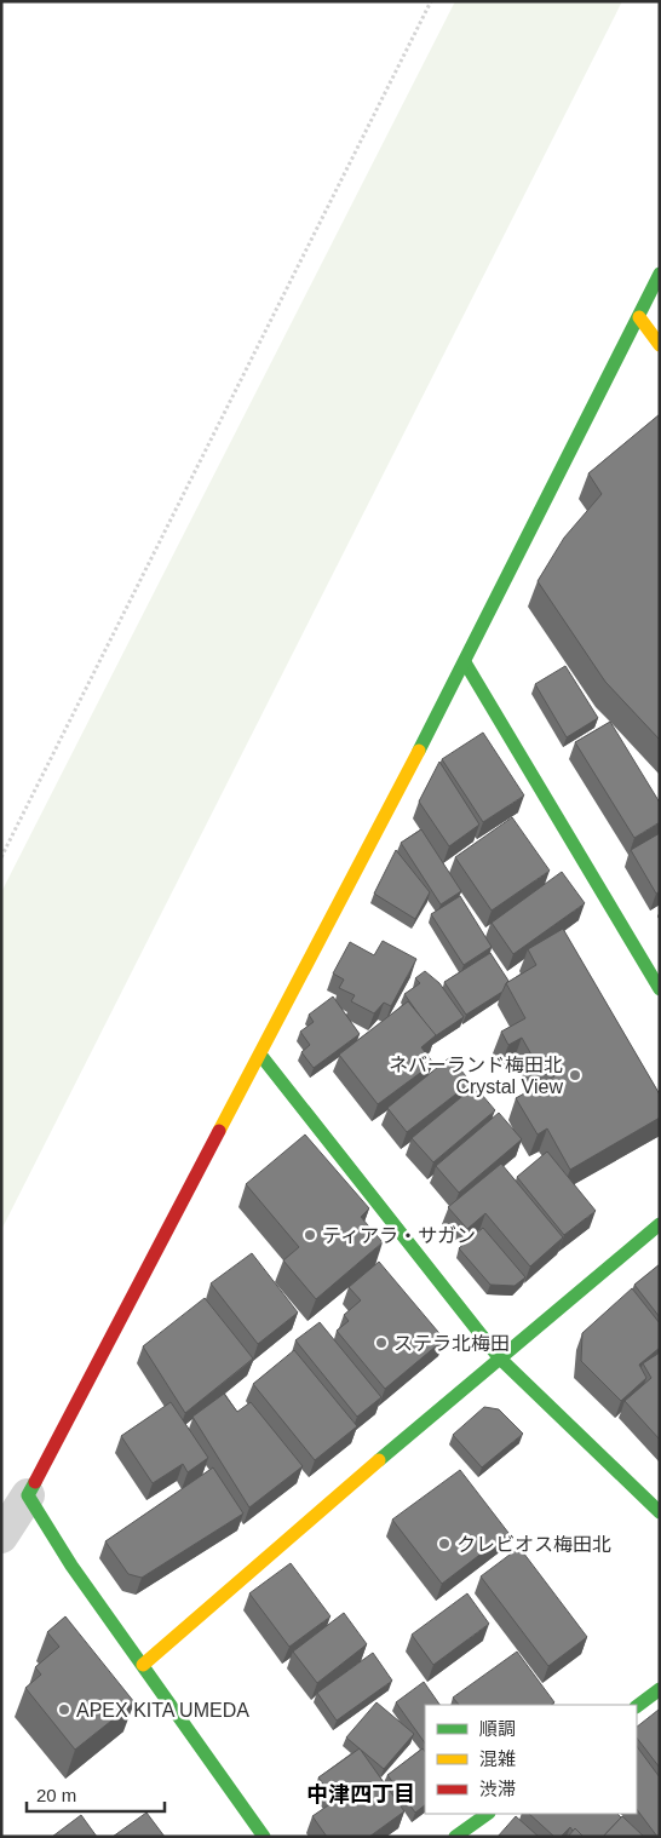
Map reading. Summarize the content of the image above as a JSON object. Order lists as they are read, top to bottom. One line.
{"districts":["中津四丁目"],"places":["ネバーランド梅田北 Crystal View","ティアラ・サガン","ステラ北梅田","クレビオス梅田北","APEX KITA UMEDA"],"legend":["順調","混雑","渋滞"],"scale_bar":"20 m"}
